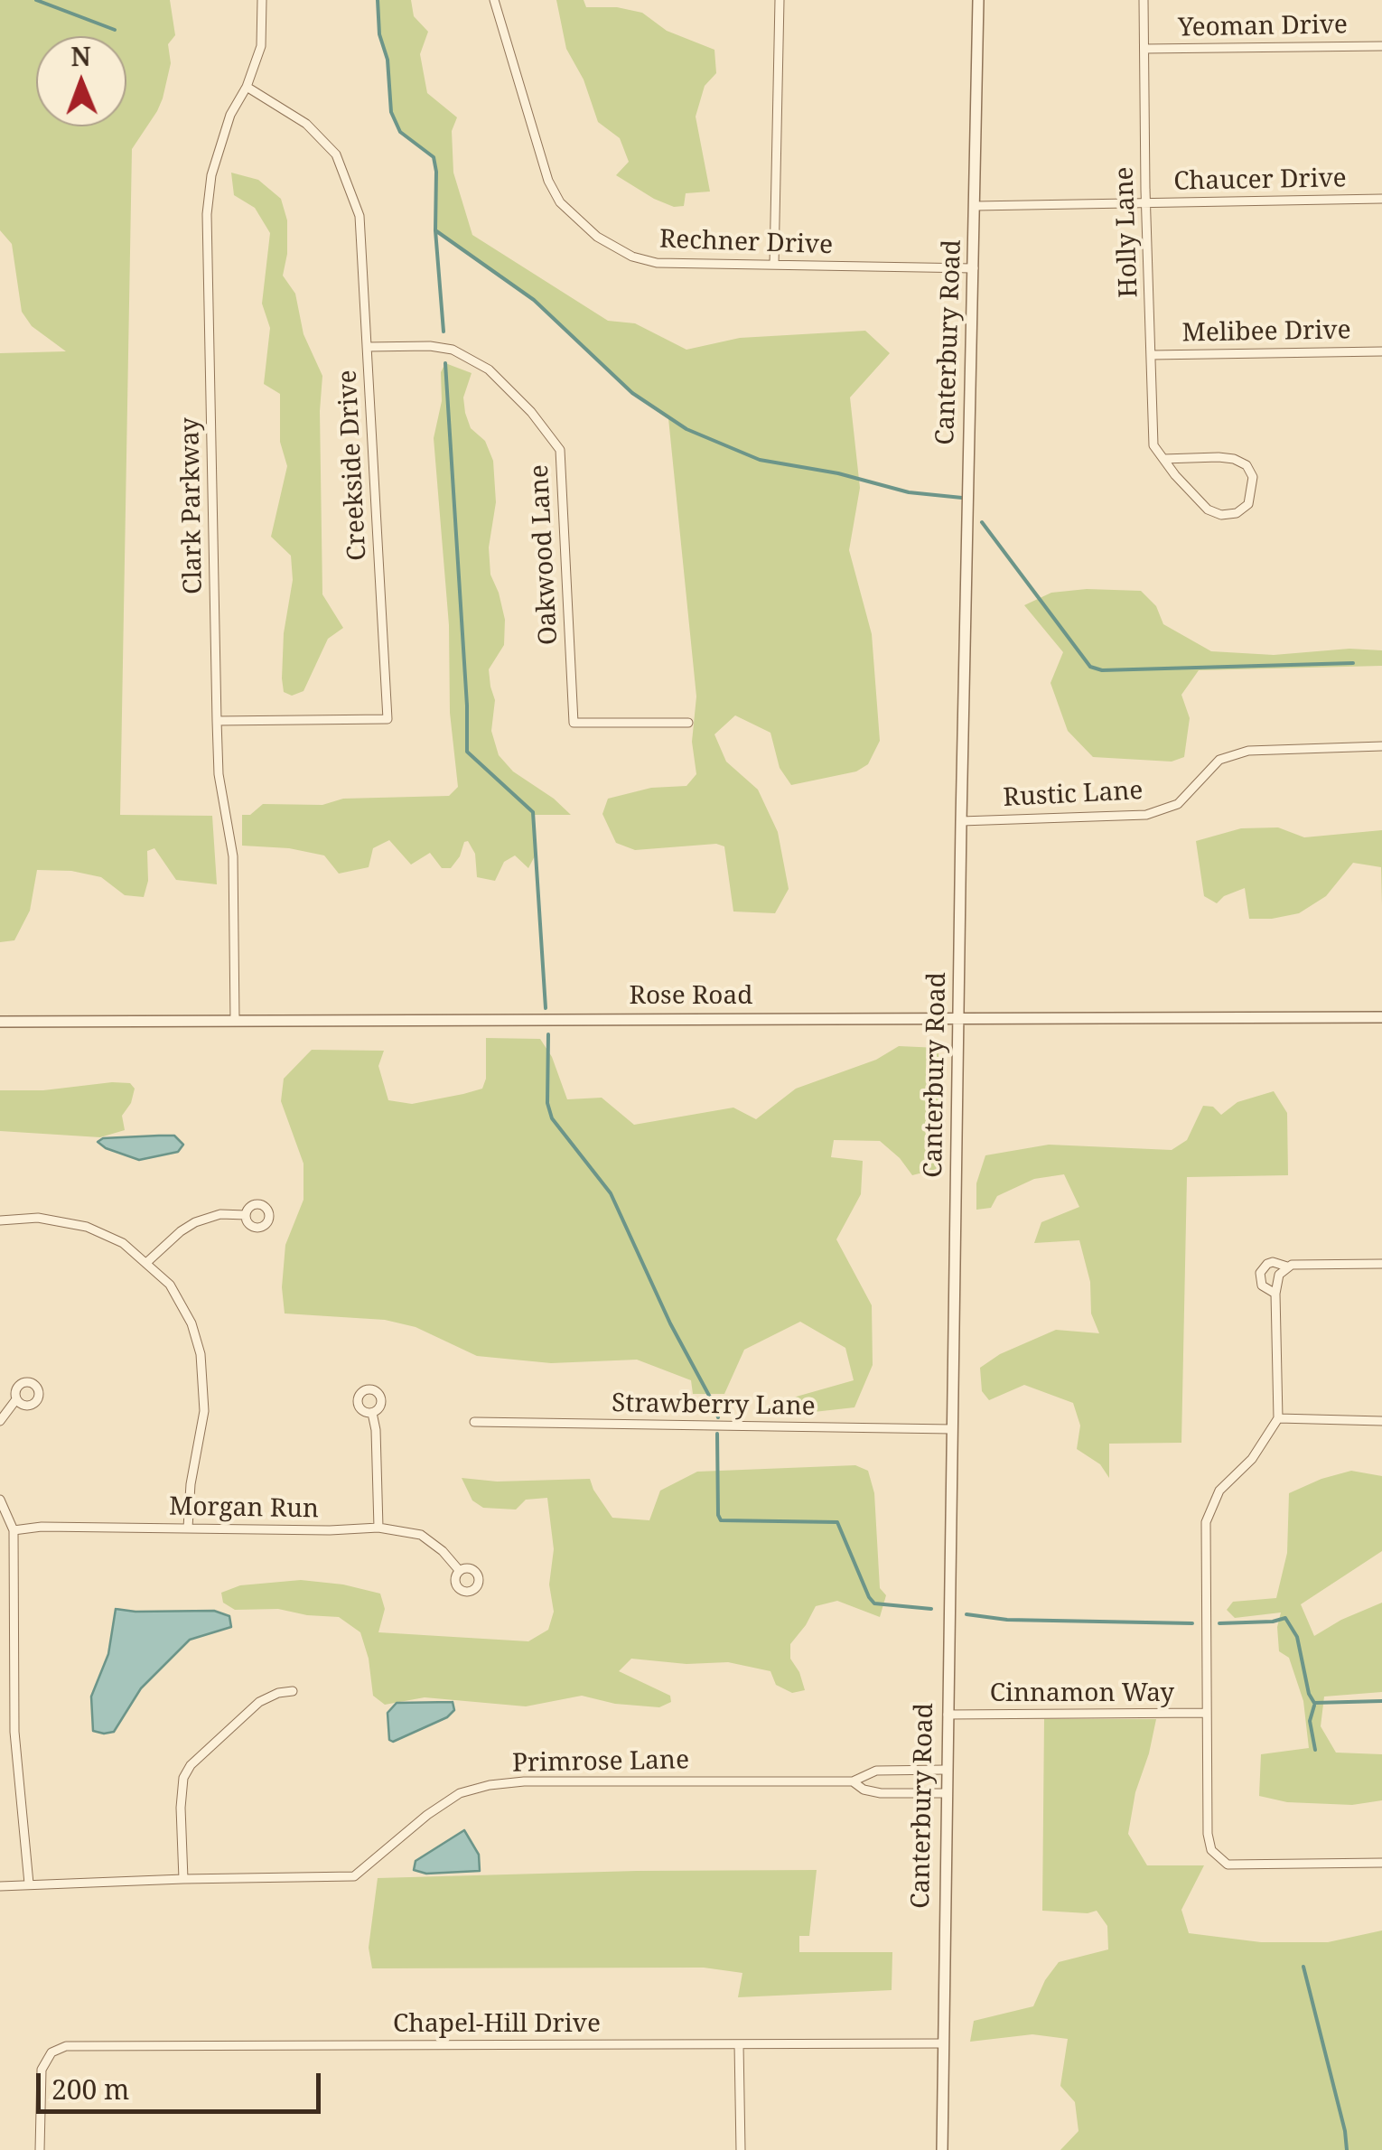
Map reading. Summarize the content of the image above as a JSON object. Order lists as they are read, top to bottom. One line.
{"streets":{"street":["Yeoman Drive","Chaucer Drive","Holly Lane","Rechner Drive","Melibee Drive","Canterbury Road","Creekside Drive","Clark Parkway","Oakwood Lane","Rustic Lane","Rose Road","Strawberry Lane","Morgan Run","Cinnamon Way","Primrose Lane","Chapel-Hill Drive"]},"crossings":[["Yeoman Drive","Holly Lane"],["Chaucer Drive","Holly Lane"],["Chaucer Drive","Canterbury Road"],["Holly Lane","Melibee Drive"],["Rechner Drive","Canterbury Road"],["Canterbury Road","Rustic Lane"],["Canterbury Road","Rose Road"],["Canterbury Road","Strawberry Lane"],["Canterbury Road","Cinnamon Way"],["Canterbury Road","Primrose Lane"],["Canterbury Road","Chapel-Hill Drive"],["Creekside Drive","Clark Parkway"],["Creekside Drive","Oakwood Lane"],["Clark Parkway","Rose Road"]],"scale_bar":"200 m","north":"top"}
